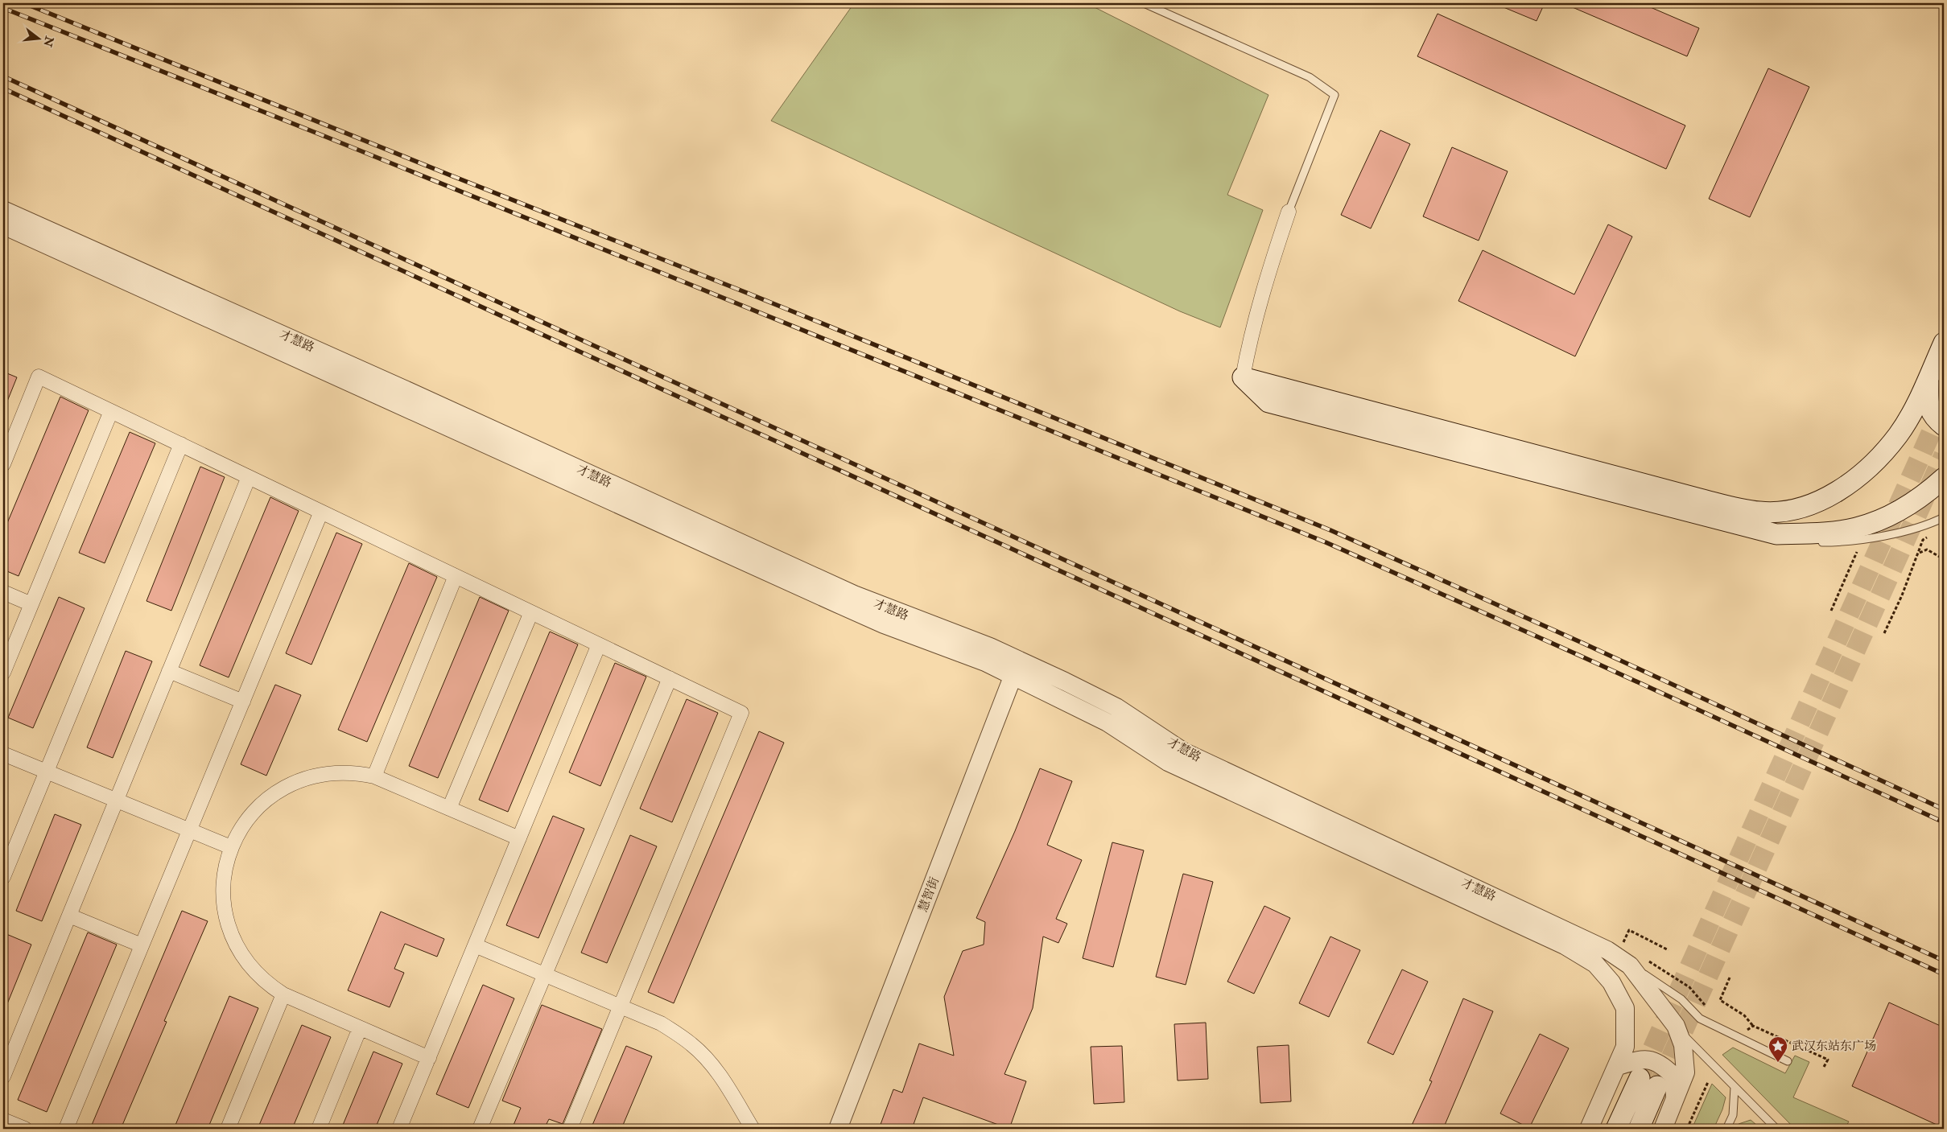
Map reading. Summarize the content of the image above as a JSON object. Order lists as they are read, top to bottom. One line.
{"streets":{"street":["才慧路","慧智街"]},"crossings":[["才慧路","慧智街"]],"places":{"place":["武汉东站东广场"]},"north":"right"}
